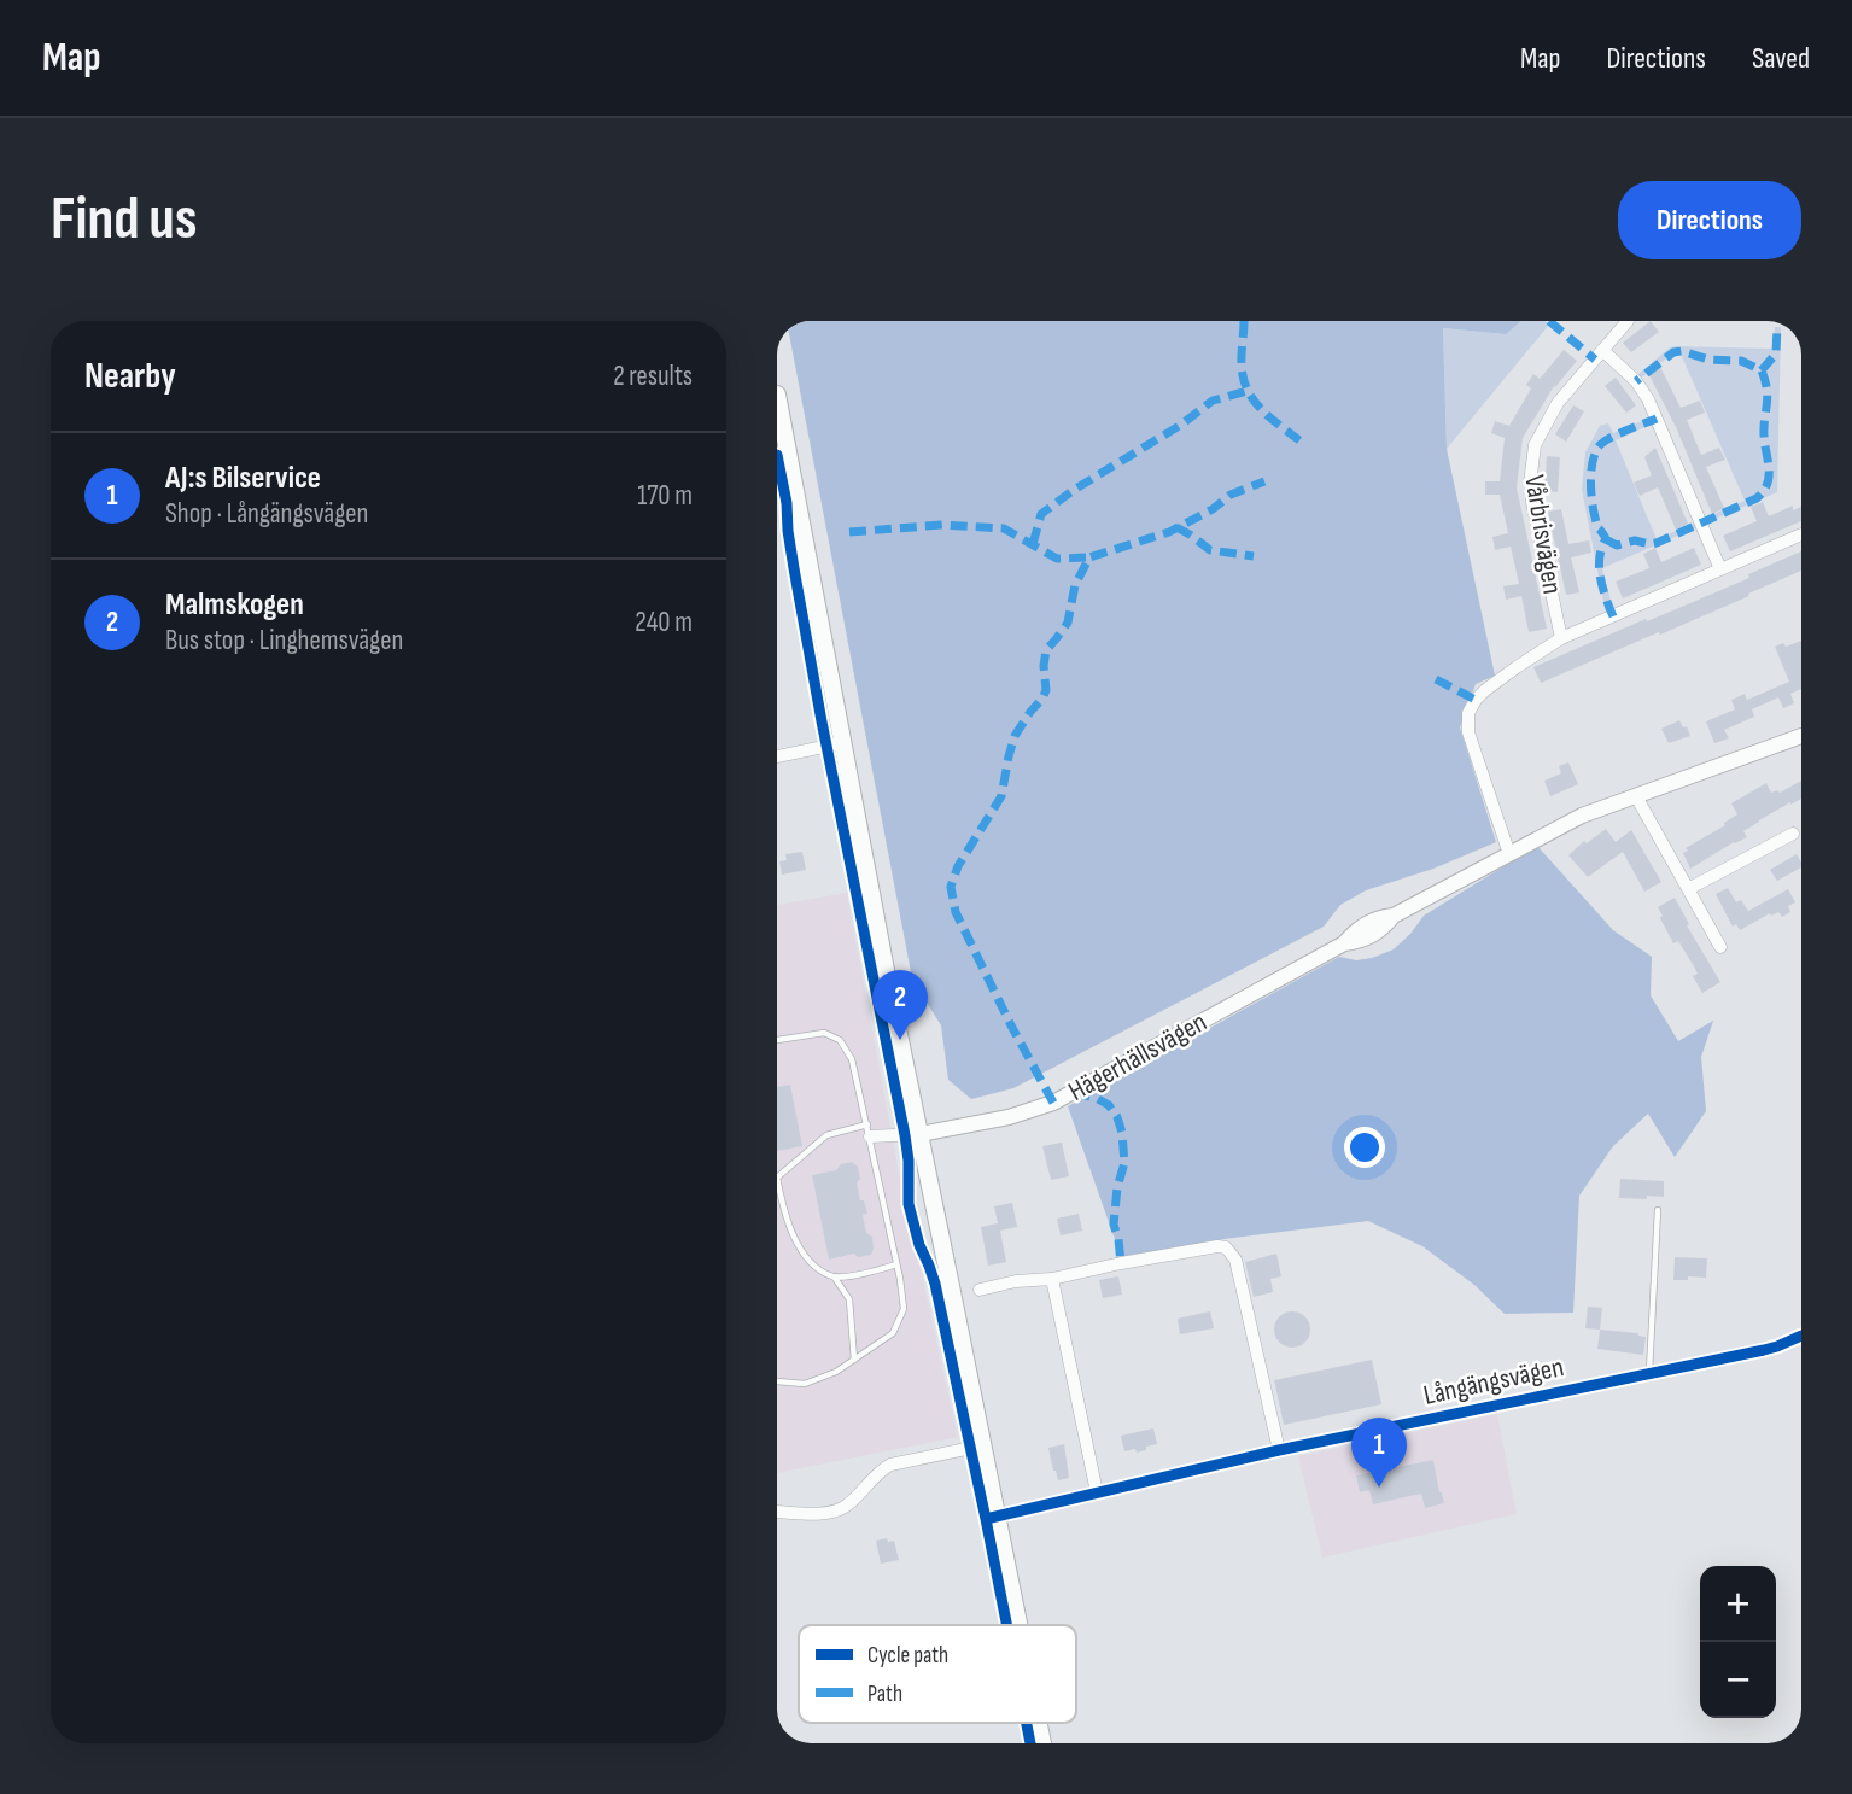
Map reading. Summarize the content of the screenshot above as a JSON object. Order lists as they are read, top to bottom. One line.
{"streets":{"street":["Vårbrisvägen","Hägerhällsvägen","Långängsvägen"]},"crossings":[["Vårbrisvägen","Hägerhällsvägen"]],"legend":["Cycle path","Path"],"page":{"header":"Map","nav":["Map","Directions","Saved"],"buttons":"Directions","title":"Find us","heading":["Nearby","2 results"],"list":[{"mark":"1","name":"AJ:s Bilservice","note":"Shop · Långängsvägen","value":"170 m"},{"mark":"2","name":"Malmskogen","note":"Bus stop · Linghemsvägen","value":"240 m"}],"pins":["2","1"],"map_buttons":["+","−"]}}
